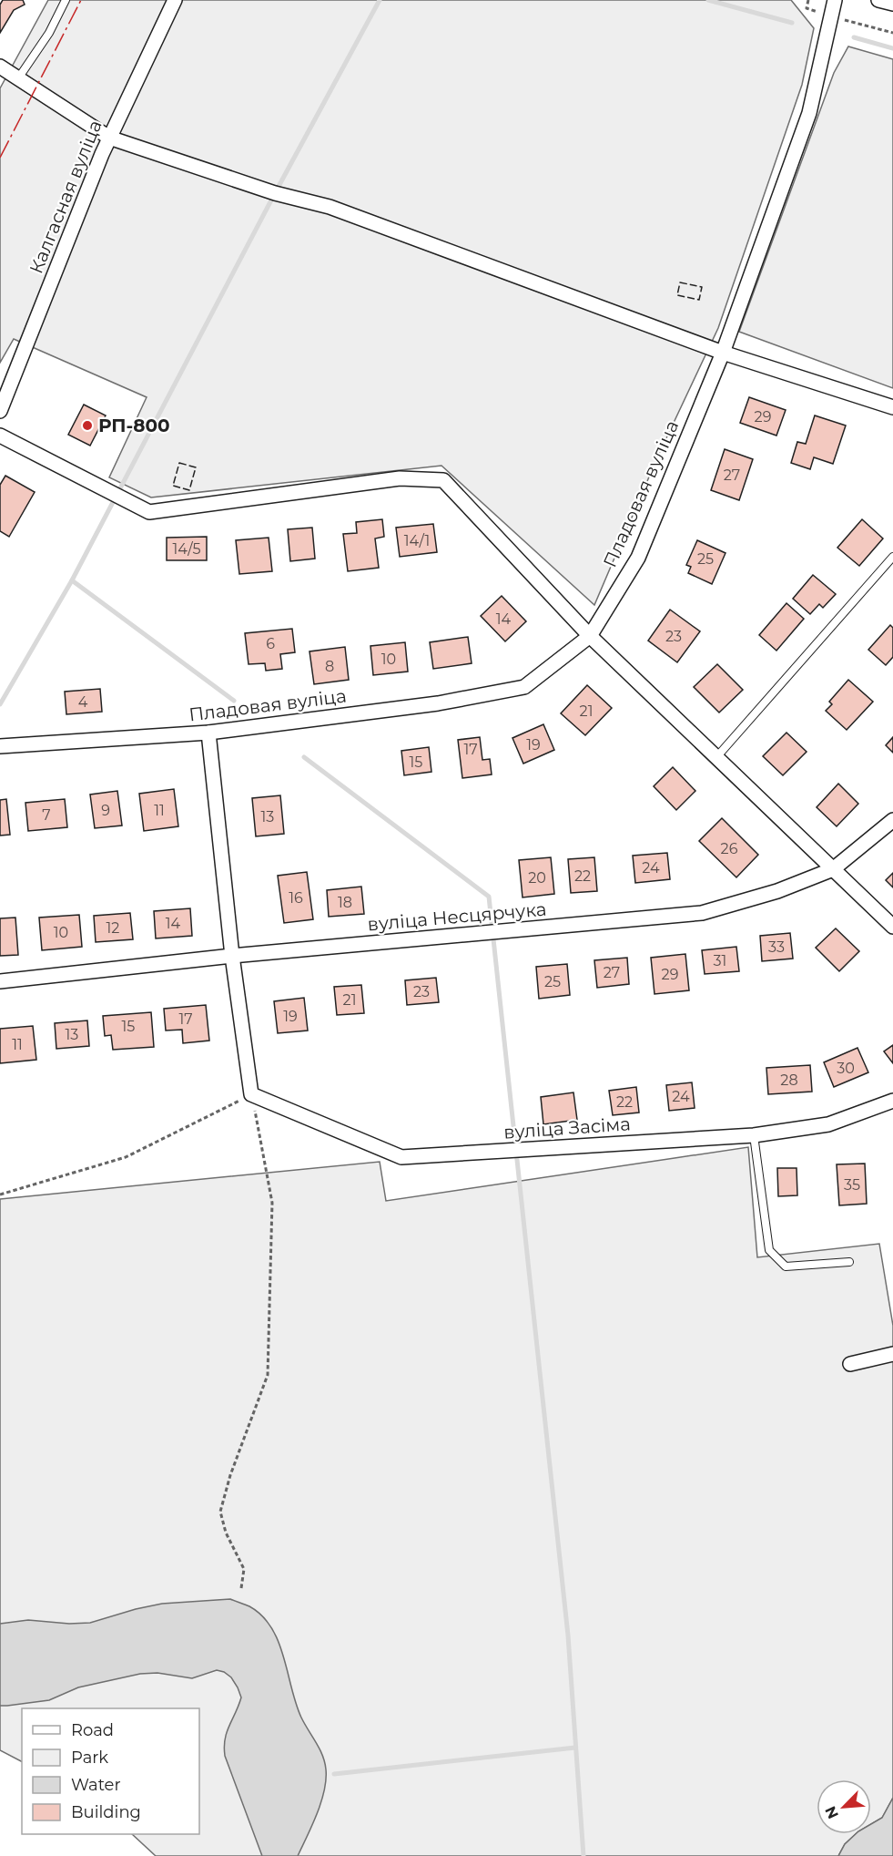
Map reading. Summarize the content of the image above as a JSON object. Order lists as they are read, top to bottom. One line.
{"streets":{"street":["Калгасная вуліца","Пладовая вуліца","вуліца Несцярчука","вуліца Засіма"]},"places":["РП-800"],"house_numbers":["29","27","14/1","14/5","25","14","23","6","10","8","4","21","19","17","15","9","11","7","13","26","24","22","20","16","18","14","12","10","33","31","27","29","25","23","21","19","17","15","13","11","30","28","24","22","35"],"legend":["Road","Park","Water","Building"],"north":"bottom left"}
